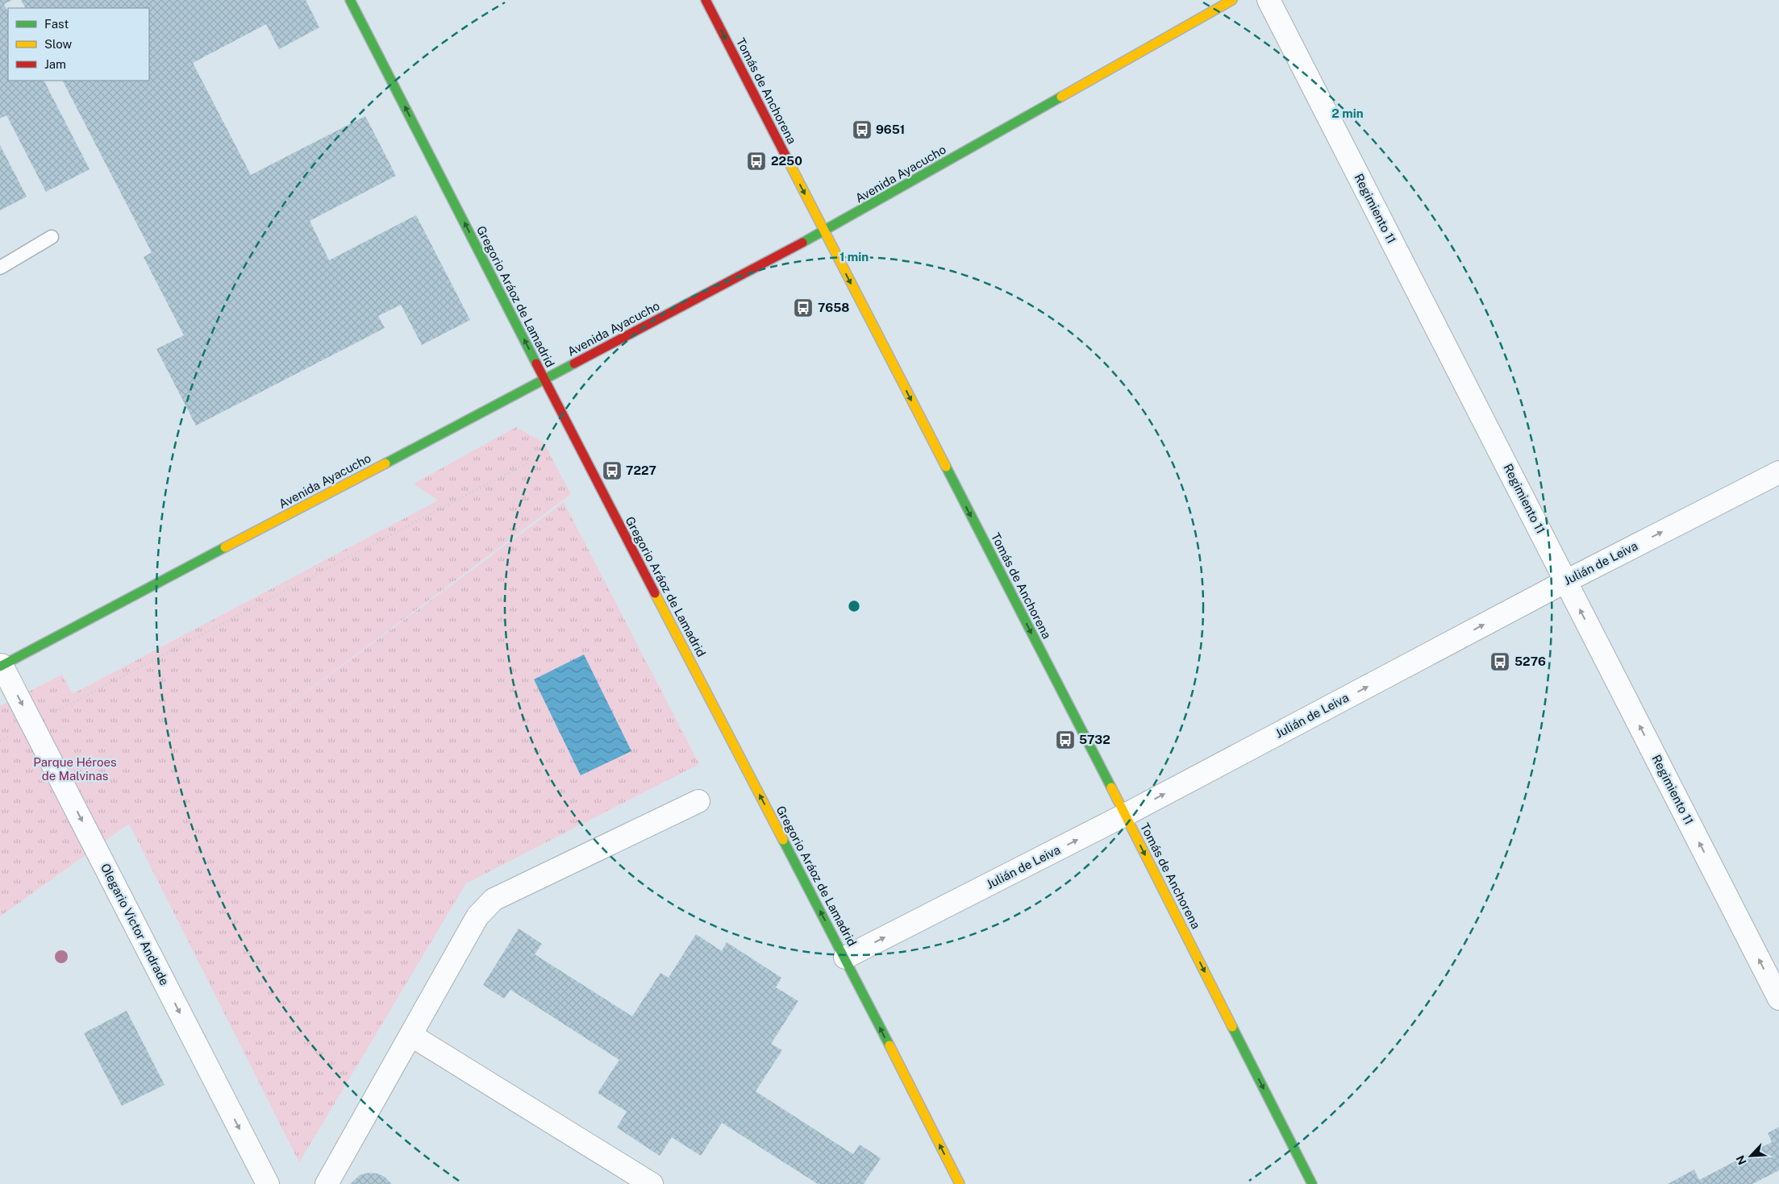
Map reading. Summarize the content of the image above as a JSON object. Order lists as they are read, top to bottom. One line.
{"streets":{"street":["Tomás de Anchorena","Avenida Ayacucho","Regimiento 11","Gregorio Aráoz de Lamadrid","Julián de Leiva","Olegario Victor Andrade"]},"crossings":[["Tomás de Anchorena","Avenida Ayacucho"],["Tomás de Anchorena","Julián de Leiva"],["Avenida Ayacucho","Gregorio Aráoz de Lamadrid"],["Avenida Ayacucho","Olegario Victor Andrade"],["Regimiento 11","Julián de Leiva"],["Gregorio Aráoz de Lamadrid","Julián de Leiva"]],"one_way":["Tomás de Anchorena","Regimiento 11","Gregorio Aráoz de Lamadrid","Julián de Leiva","Olegario Victor Andrade"],"parks":["Parque Héroes de Malvinas"],"places":{"bus stop":["9651","2250","7658","7227","5276","5732"]},"legend":["Fast","Slow","Jam"],"north":"bottom left","rings":["2 min","1 min"]}
